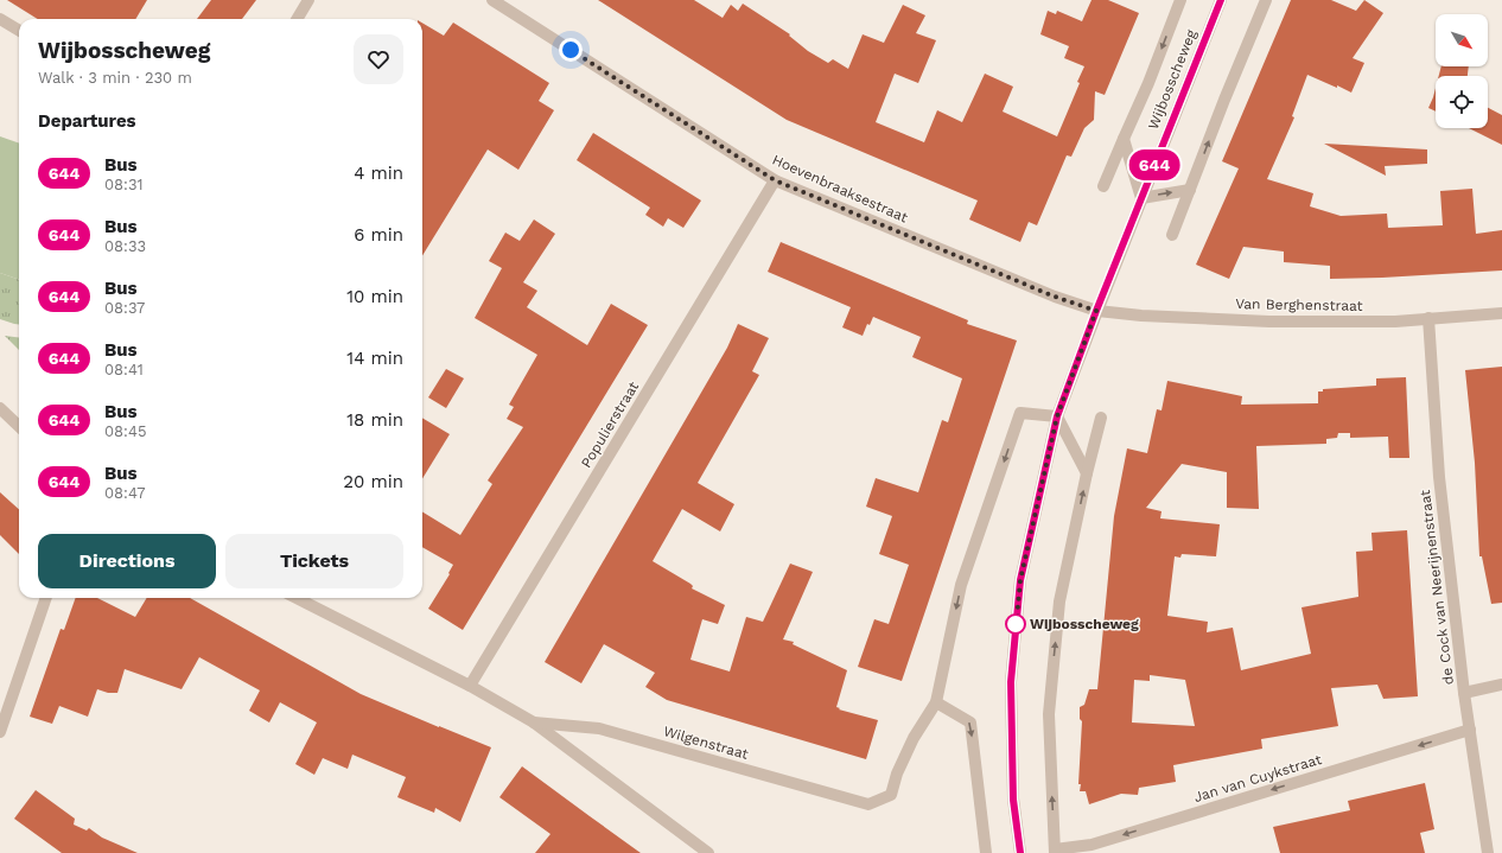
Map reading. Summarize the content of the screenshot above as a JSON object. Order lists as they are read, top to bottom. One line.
{"streets":{"street":["Wijbosscheweg","Hoevenbraaksestraat","Van Berghenstraat","Populierstraat","de Cock van Neerijnenstraat","Wilgenstraat","Jan van Cuykstraat"]},"crossings":[["Wijbosscheweg","Hoevenbraaksestraat"],["Wijbosscheweg","Van Berghenstraat"],["Hoevenbraaksestraat","Van Berghenstraat"],["Hoevenbraaksestraat","Populierstraat"],["Van Berghenstraat","de Cock van Neerijnenstraat"],["Populierstraat","Wilgenstraat"],["de Cock van Neerijnenstraat","Jan van Cuykstraat"]],"one_way":["Jan van Cuykstraat"],"places":["Wijbosscheweg"],"lines":["bus line 644"],"north":"bottom right","page":{"on_map":"644","heading":[["Wijbosscheweg","Walk · 3 min · 230 m"],"Departures"],"list":[{"mark":"644","name":"Bus","note":"08:31","value":"4 min"},{"mark":"644","name":"Bus","note":"08:33","value":"6 min"},{"mark":"644","name":"Bus","note":"08:37","value":"10 min"},{"mark":"644","name":"Bus","note":"08:41","value":"14 min"},{"mark":"644","name":"Bus","note":"08:45","value":"18 min"},{"mark":"644","name":"Bus","note":"08:47","value":"20 min"}],"buttons":["Directions","Tickets"]}}
